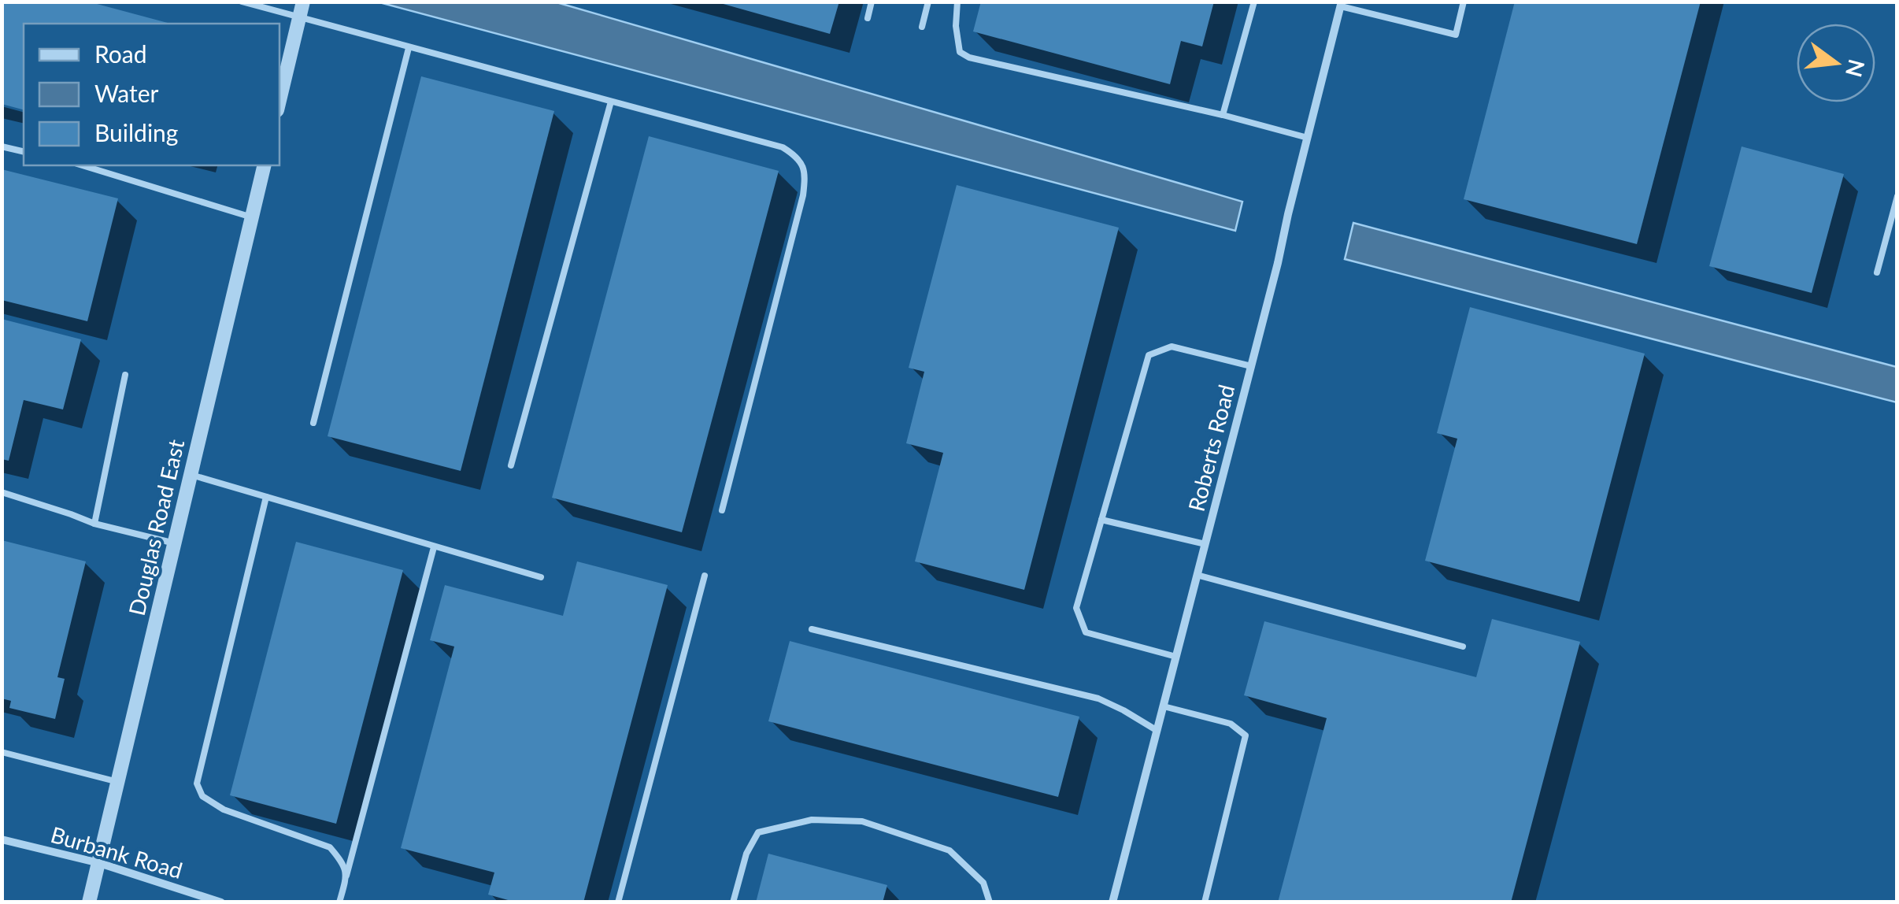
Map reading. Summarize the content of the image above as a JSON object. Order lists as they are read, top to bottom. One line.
{"streets":{"street":["Roberts Road","Douglas Road East","Burbank Road"]},"crossings":[["Douglas Road East","Burbank Road"]],"legend":["Road","Water","Building"],"north":"right"}
